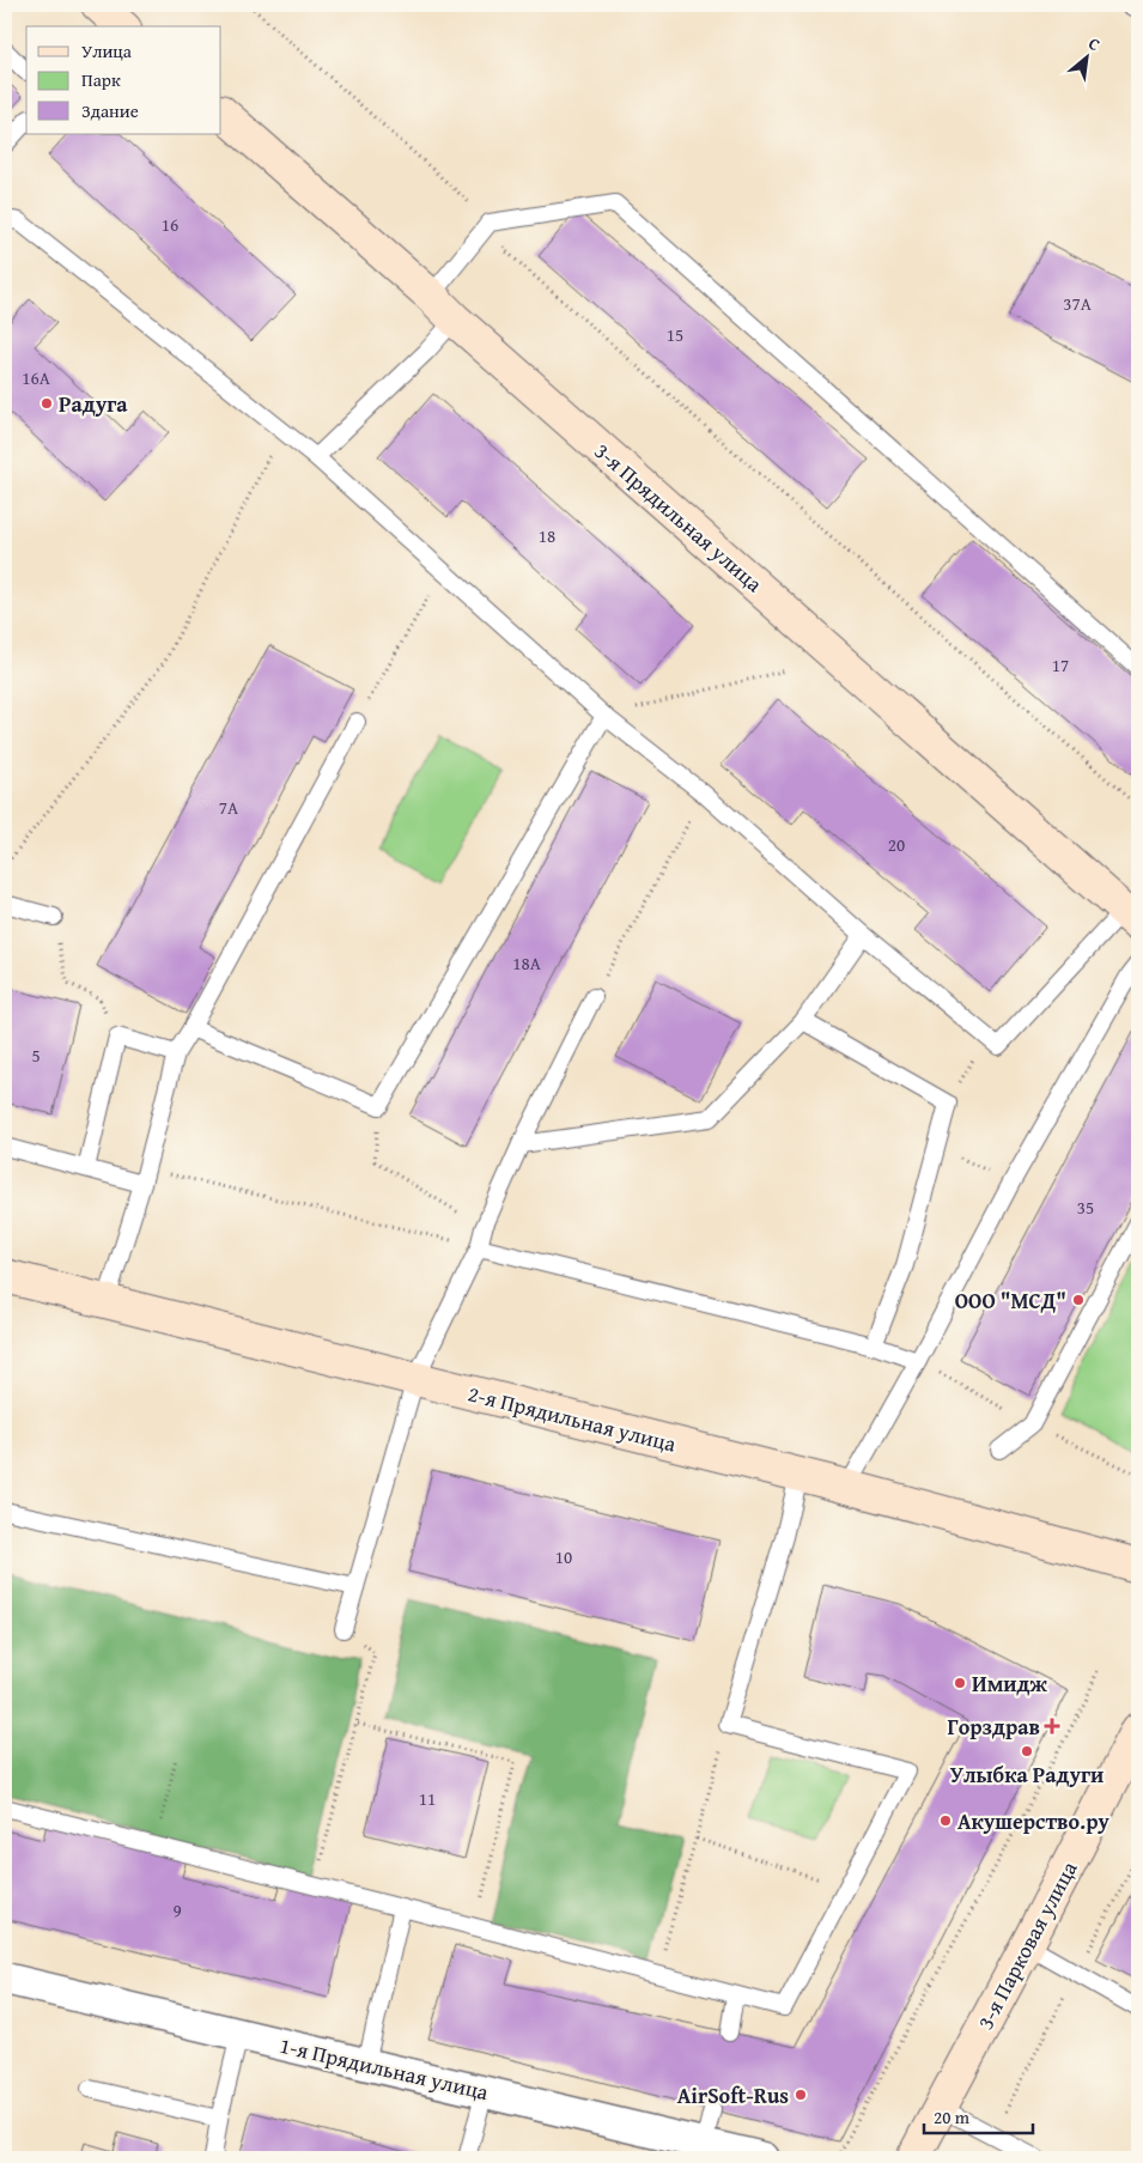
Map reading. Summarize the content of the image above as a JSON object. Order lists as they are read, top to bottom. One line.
{"streets":{"street":["3-я Прядильная улица","2-я Прядильная улица","3-я Парковая улица","1-я Прядильная улица"]},"places":{"other":["Радуга","ООО \"МСД\"","Имидж","Улыбка Радуги","Акушерство.ру","AirSoft-Rus"],"health":["Горздрав"]},"house_numbers":["16","37А","15","16А","18","17","7А","20","18А","5","35","10","11","9"],"legend":["Улица","Парк","Здание"],"scale_bar":"20 m","north":"top right"}
